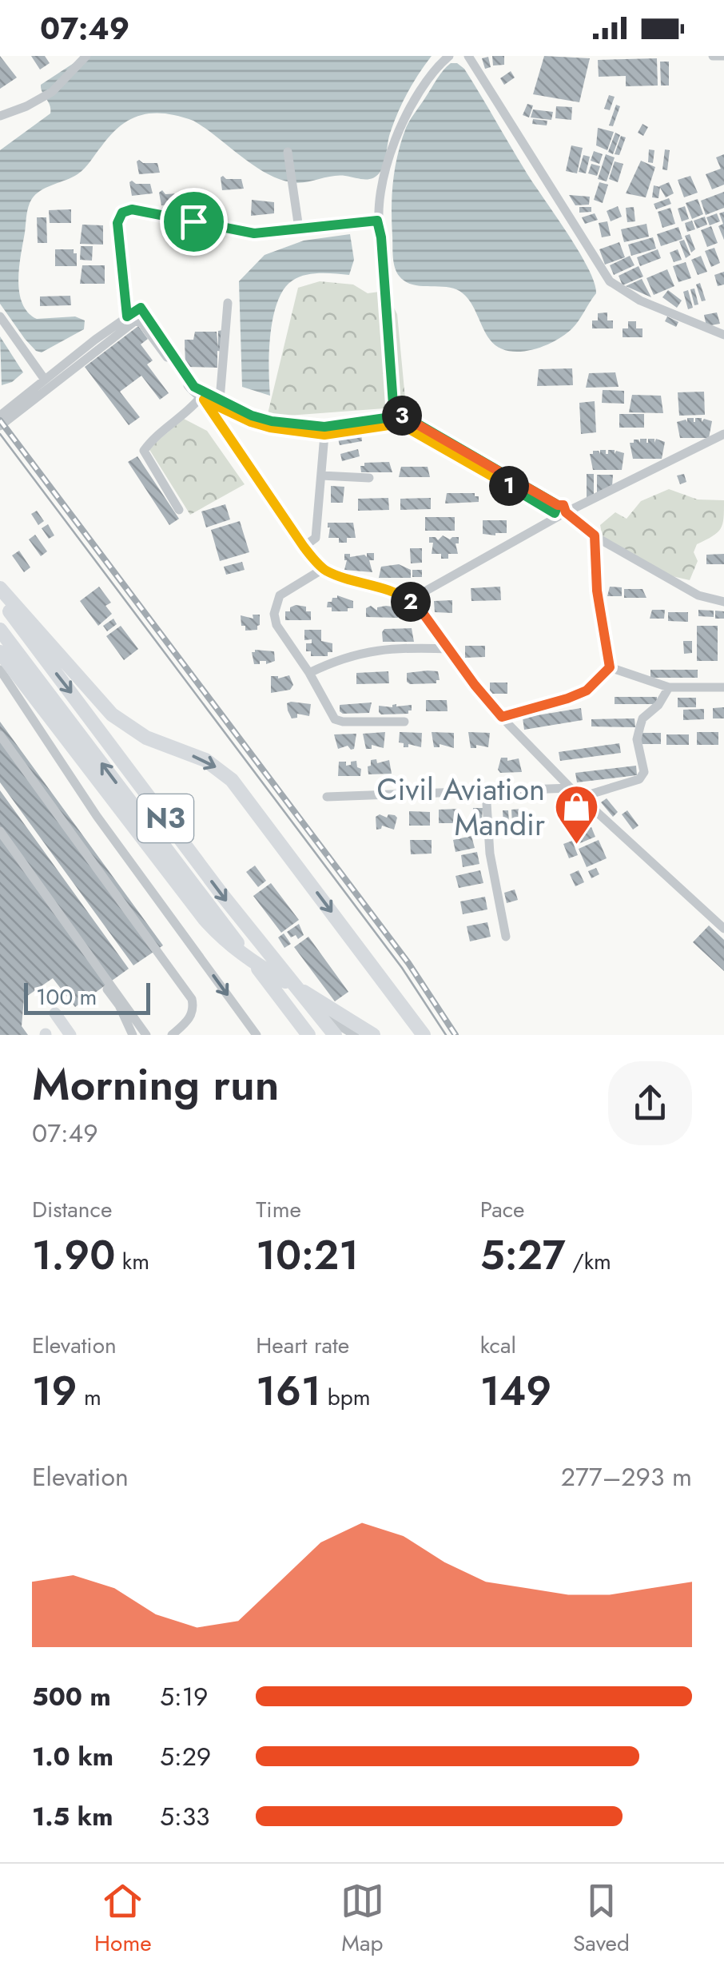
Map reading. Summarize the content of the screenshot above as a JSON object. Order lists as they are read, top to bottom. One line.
{"streets":{"highway":["N3"]},"places":{"shop":["Civil Aviation Mandir"]},"scale_bar":"100 m","page":{"status":"07:49","pins":["3","1","2"],"scale":"100 m","heading":["Morning run","07:49"],"stats":[["Distance","1.90 km"],["Time","10:21"],["Pace","5:27 /km"],["Elevation","19 m"],["Heart rate","161 bpm"],["kcal","149"]],"chart":["Elevation","277–293 m"],"list":[{"name":"500 m","note":"5:19"},{"name":"1.0 km","note":"5:29"},{"name":"1.5 km","note":"5:33"}],"tabs":["Home","Map","Saved"]}}
